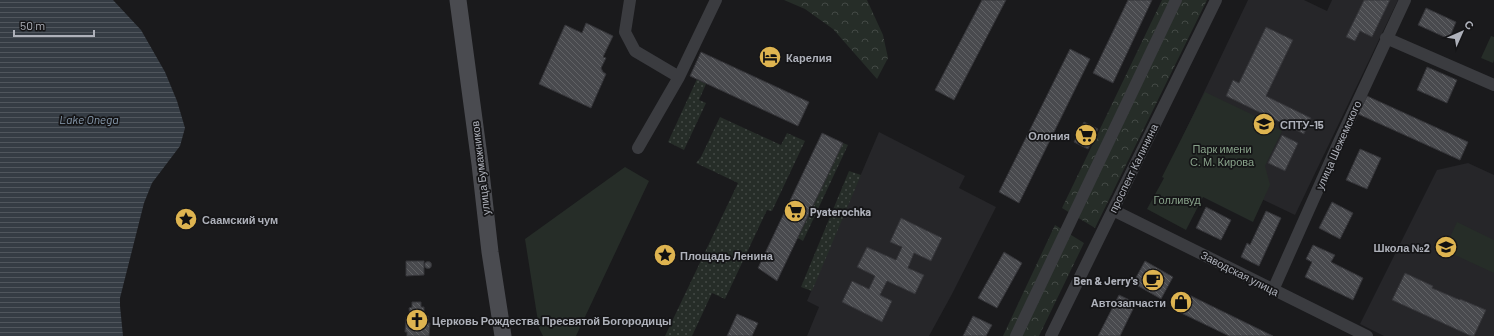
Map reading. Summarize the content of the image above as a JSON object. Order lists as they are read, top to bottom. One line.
{"streets":{"street":["улица Шежемского","улица Бумажников","проспект Калинина","Заводская улица"]},"crossings":[["улица Шежемского","Заводская улица"],["проспект Калинина","Заводская улица"]],"water":["Lake Onega"],"parks":["Парк имени С. М. Кирова","Голливуд"],"places":{"hotel":["Карелия"],"school or university":["СПТУ-15","Школа №2"],"supermarket":["Олония","Pyaterochka"],"place":["Саамский чум","Площадь Ленина"],"cafe":["Ben & Jerry's"],"shop":["Автозапчасти"],"church":["Церковь Рождества Пресвятой Богородицы"]},"scale_bar":"50 m","north":"top right"}
